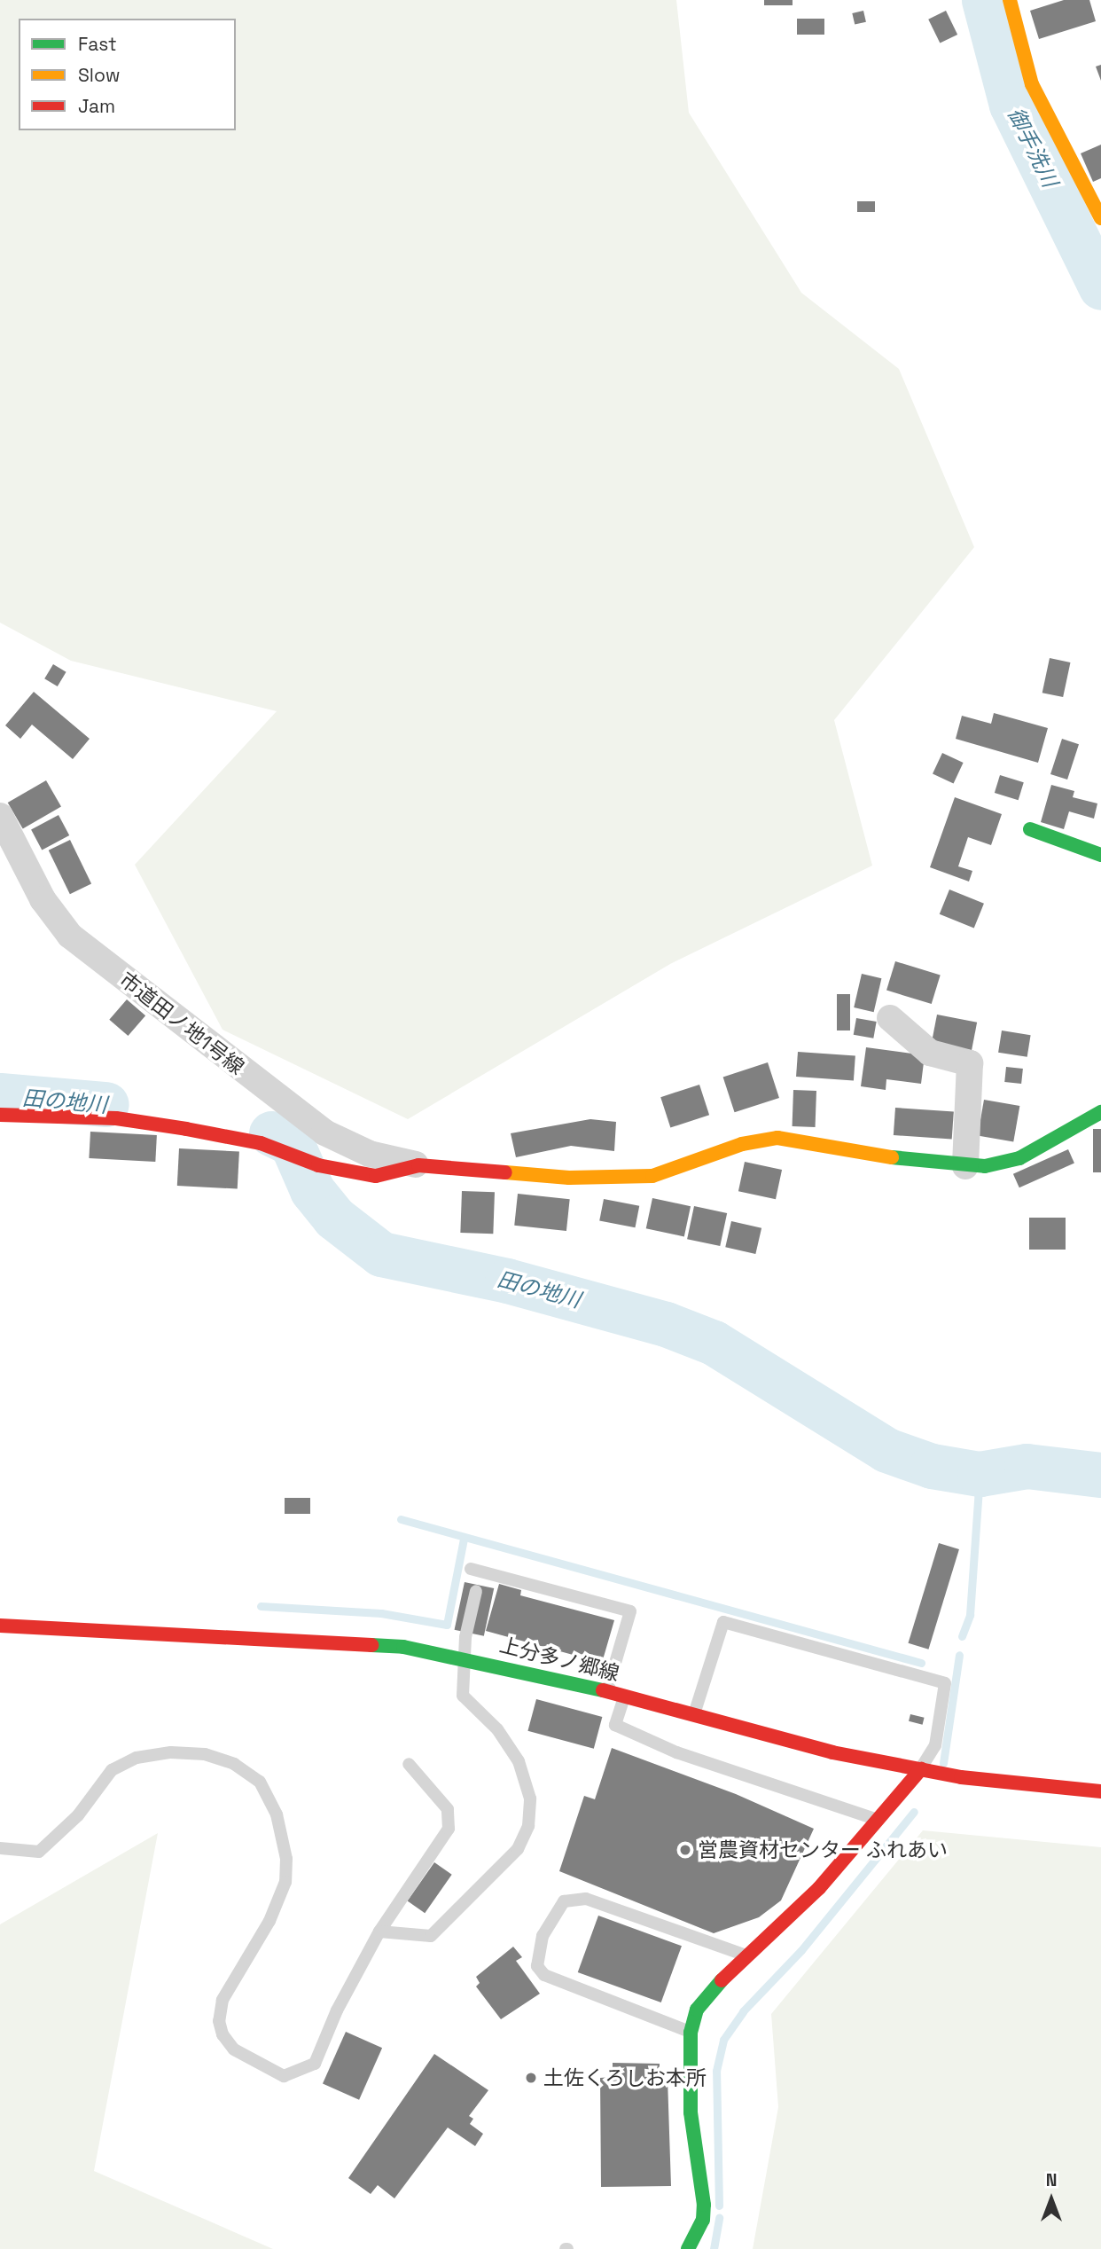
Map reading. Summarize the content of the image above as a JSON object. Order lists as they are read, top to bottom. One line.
{"streets":{"street":["市道田ノ地1号線","上分多ノ郷線"]},"water":["御手洗川","田の地川"],"places":["営農資材センター ふれあい","土佐くろしお本所"],"legend":["Fast","Slow","Jam"],"north":"top"}
